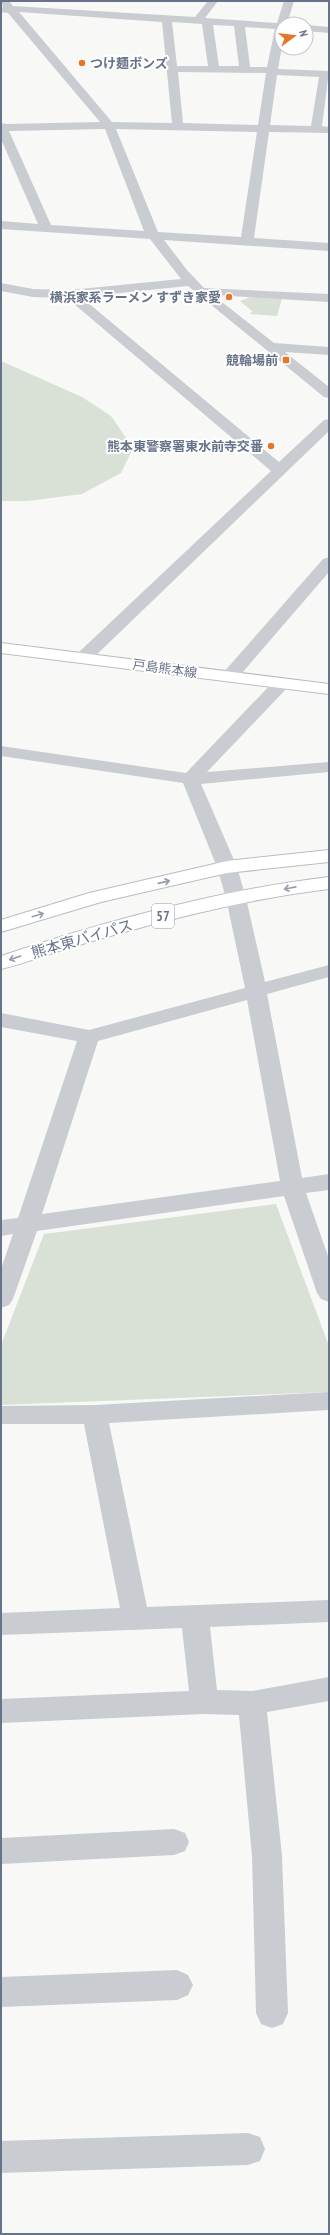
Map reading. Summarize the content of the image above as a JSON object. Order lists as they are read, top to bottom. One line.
{"streets":{"main road":["戸島熊本線","57","熊本東バイパス"]},"places":{"other":["つけ麺ボンズ","横浜家系ラーメン すずき家愛","熊本東警察署東水前寺交番"],"transit":["競輪場前"]},"north":"right"}
